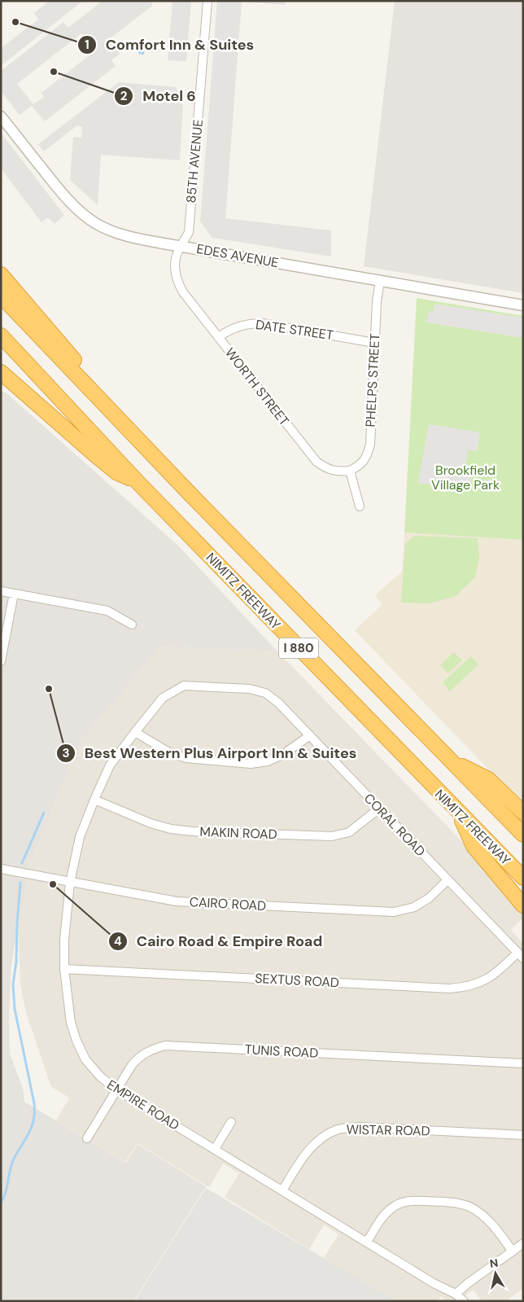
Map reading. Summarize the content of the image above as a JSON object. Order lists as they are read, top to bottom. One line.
{"streets":{"highway":["NIMITZ FREEWAY","I 880"],"street":["85TH AVENUE","EDES AVENUE","DATE STREET","PHELPS STREET","WORTH STREET","CORAL ROAD","MAKIN ROAD","CAIRO ROAD","SEXTUS ROAD","TUNIS ROAD","EMPIRE ROAD","WISTAR ROAD"]},"crossings":[["85TH AVENUE","EDES AVENUE"],["85TH AVENUE","WORTH STREET"],["EDES AVENUE","PHELPS STREET"],["EDES AVENUE","WORTH STREET"],["DATE STREET","PHELPS STREET"],["DATE STREET","WORTH STREET"],["PHELPS STREET","WORTH STREET"],["CORAL ROAD","MAKIN ROAD"],["CORAL ROAD","CAIRO ROAD"],["CORAL ROAD","SEXTUS ROAD"],["CORAL ROAD","EMPIRE ROAD"],["MAKIN ROAD","EMPIRE ROAD"],["CAIRO ROAD","EMPIRE ROAD"],["SEXTUS ROAD","EMPIRE ROAD"],["TUNIS ROAD","EMPIRE ROAD"],["EMPIRE ROAD","WISTAR ROAD"]],"parks":["Brookfield Village Park"],"places":["Comfort Inn & Suites","Motel 6","Best Western Plus Airport Inn & Suites","Cairo Road & Empire Road"],"north":"top"}
